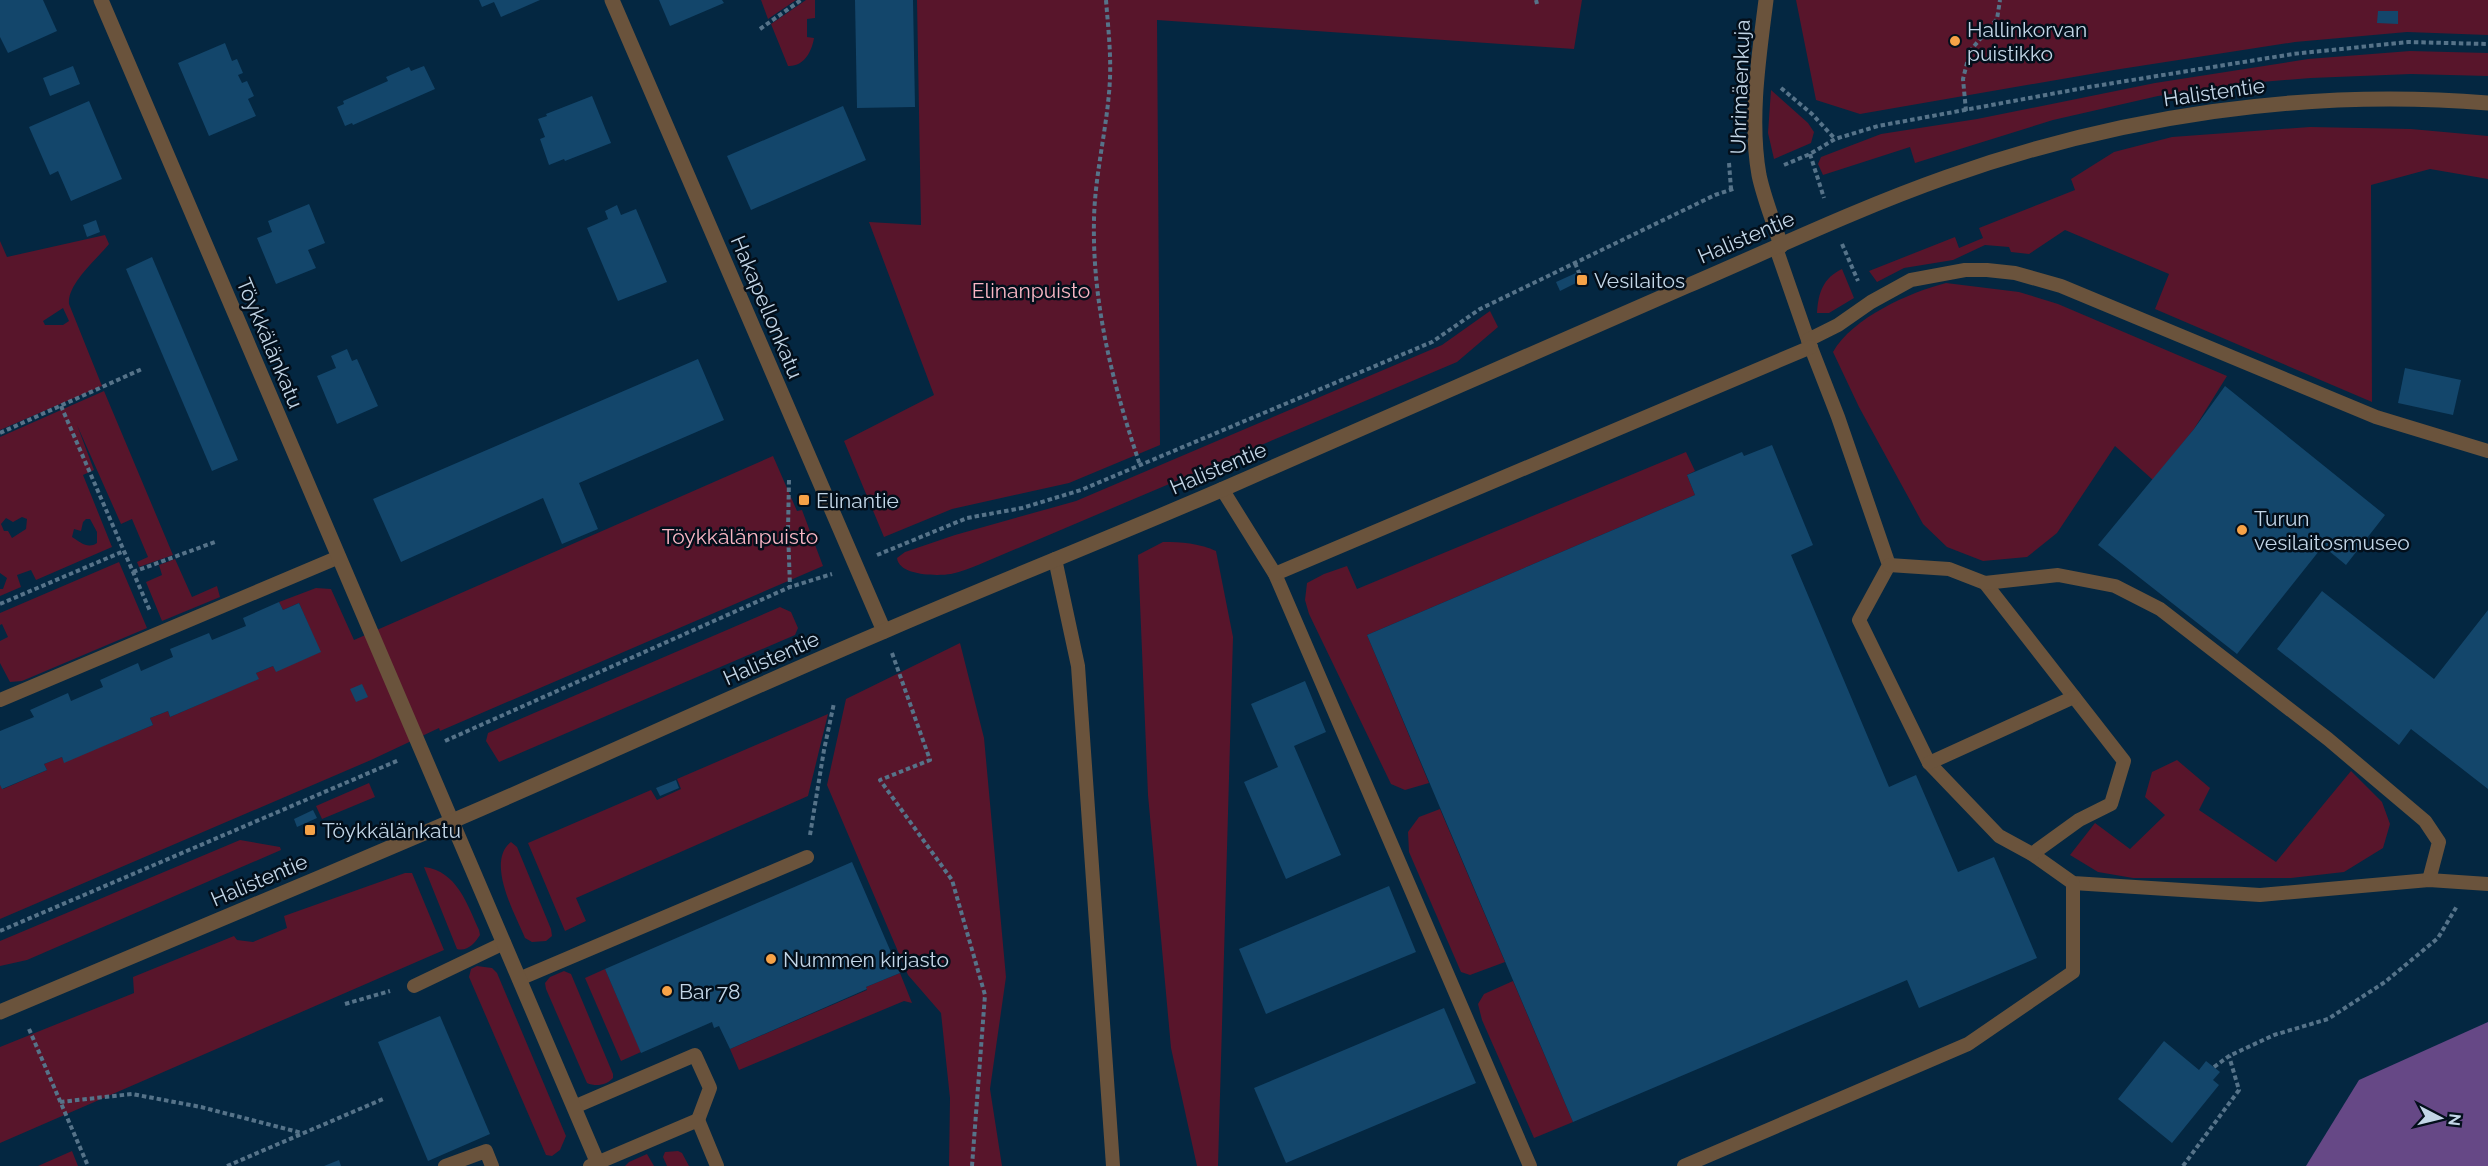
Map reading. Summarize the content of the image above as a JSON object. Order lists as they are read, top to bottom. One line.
{"streets":{"street":["Uhrimäenkuja","Halistentie","Hakapellonkatu","Töykkälänkatu"]},"crossings":[["Uhrimäenkuja","Halistentie"],["Halistentie","Hakapellonkatu"],["Halistentie","Töykkälänkatu"]],"parks":["Elinanpuisto","Töykkälänpuisto"],"places":{"other":["Hallinkorvan puistikko","Turun vesilaitosmuseo","Nummen kirjasto","Bar 78"],"transit":["Vesilaitos","Elinantie","Töykkälänkatu"]},"north":"right"}
